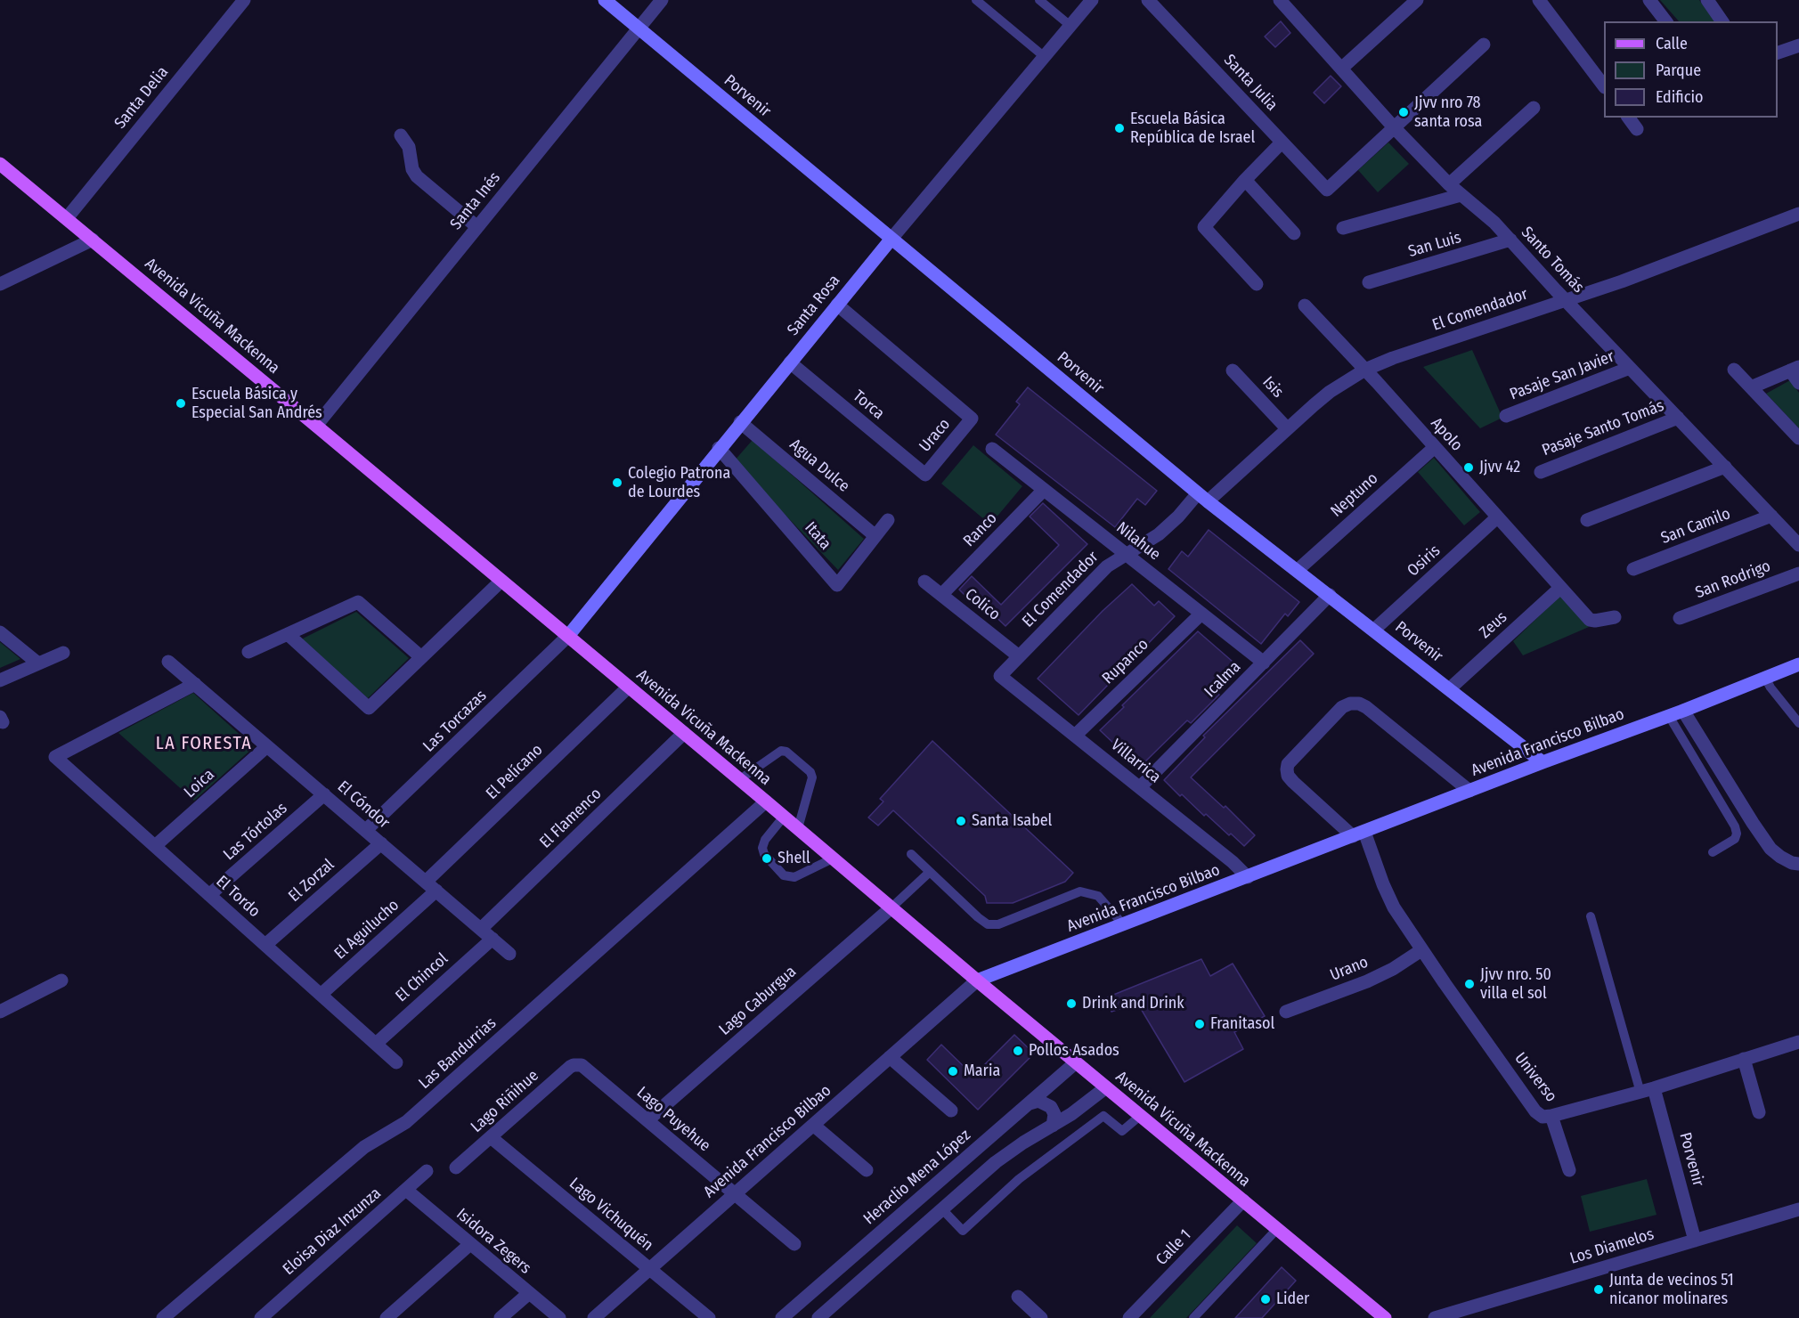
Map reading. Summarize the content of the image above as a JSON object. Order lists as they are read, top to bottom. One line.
{"streets":{"main road":["Avenida Vicuña Mackenna"],"street":["Santa Julia","Porvenir","Santa Delia","Santa Inés","San Luis","Santo Tomás","Santa Rosa","El Comendador","Pasaje San Javier","Isis","Torca","Pasaje Santo Tomás","Apolo","Uraco","Agua Dulce","Neptuno","San Camilo","Ranco","Itata","Nilahue","Osiris","San Rodrigo","Colico","Zeus","Rupanco","Icalma","Las Torcazas","Avenida Francisco Bilbao","Villarrica","El Pelícano","Loica","El Cóndor","El Flamenco","Las Tórtolas","El Zorzal","El Tordo","El Aguilucho","Urano","El Chincol","Lago Caburgua","Las Bandurrias","Universo","Lago Riñihue","Lago Puyehue","Heraclio Mena López","Lago Vichuquén","Eloisa Diaz Inzunza","Isidora Zegers","Los Diamelos","Calle 1"]},"crossings":[["Santa Julia","Santo Tomás"],["Porvenir","Santa Inés"],["Porvenir","Santa Rosa"],["Porvenir","El Comendador"],["Porvenir","Neptuno"],["Porvenir","Osiris"],["Porvenir","Zeus"],["Porvenir","Icalma"],["Porvenir","Avenida Francisco Bilbao"],["Porvenir","Universo"],["Porvenir","Los Diamelos"],["Santa Delia","Avenida Vicuña Mackenna"],["Santa Inés","Avenida Vicuña Mackenna"],["San Luis","Santo Tomás"],["Santo Tomás","El Comendador"],["Santo Tomás","Pasaje San Javier"],["Santo Tomás","Pasaje Santo Tomás"],["Santo Tomás","San Camilo"],["Santa Rosa","Avenida Vicuña Mackenna"],["Santa Rosa","Torca"],["Santa Rosa","Uraco"],["Santa Rosa","Agua Dulce"],["Santa Rosa","Itata"],["Santa Rosa","Las Torcazas"],["El Comendador","Isis"],["El Comendador","Apolo"],["El Comendador","Nilahue"],["El Comendador","Colico"],["El Comendador","Villarrica"],["Avenida Vicuña Mackenna","Las Torcazas"],["Avenida Vicuña Mackenna","Avenida Francisco Bilbao"],["Avenida Vicuña Mackenna","El Pelícano"],["Avenida Vicuña Mackenna","El Flamenco"],["Avenida Vicuña Mackenna","Lago Caburgua"],["Avenida Vicuña Mackenna","Las Bandurrias"],["Avenida Vicuña Mackenna","Heraclio Mena López"],["Avenida Vicuña Mackenna","Calle 1"],["Torca","Uraco"],["Apolo","Neptuno"],["Apolo","Osiris"],["Apolo","Zeus"],["Agua Dulce","Itata"],["Ranco","Nilahue"],["Ranco","Colico"],["Nilahue","Rupanco"],["Nilahue","Icalma"],["Rupanco","Villarrica"],["Icalma","Villarrica"],["Las Torcazas","El Cóndor"],["Avenida Francisco Bilbao","Villarrica"],["Avenida Francisco Bilbao","Universo"],["Avenida Francisco Bilbao","Lago Puyehue"],["Avenida Francisco Bilbao","Lago Vichuquén"],["El Pelícano","El Cóndor"],["El Pelícano","El Aguilucho"],["Loica","El Cóndor"],["Loica","El Tordo"],["El Cóndor","El Flamenco"],["El Cóndor","Las Tórtolas"],["El Cóndor","El Zorzal"],["El Cóndor","El Tordo"],["El Cóndor","El Aguilucho"],["El Cóndor","El Chincol"],["Las Tórtolas","El Tordo"],["El Zorzal","El Tordo"],["El Tordo","El Aguilucho"],["El Tordo","El Chincol"],["Urano","Universo"],["Lago Caburgua","Lago Puyehue"],["Lago Riñihue","Lago Puyehue"],["Lago Riñihue","Lago Vichuquén"],["Eloisa Diaz Inzunza","Isidora Zegers"]],"districts":["LA FORESTA"],"places":["Jjvv nro 78 santa rosa","Escuela Básica República de Israel","Escuela Básica y Especial San Andrés","Jjvv 42","Colegio Patrona de Lourdes","Santa Isabel","Shell","Jjvv nro. 50 villa el sol","Drink and Drink","Franitasol","Pollos Asados","Maria","Junta de vecinos 51 nicanor molinares","Lider"],"legend":["Calle","Parque","Edificio"]}
